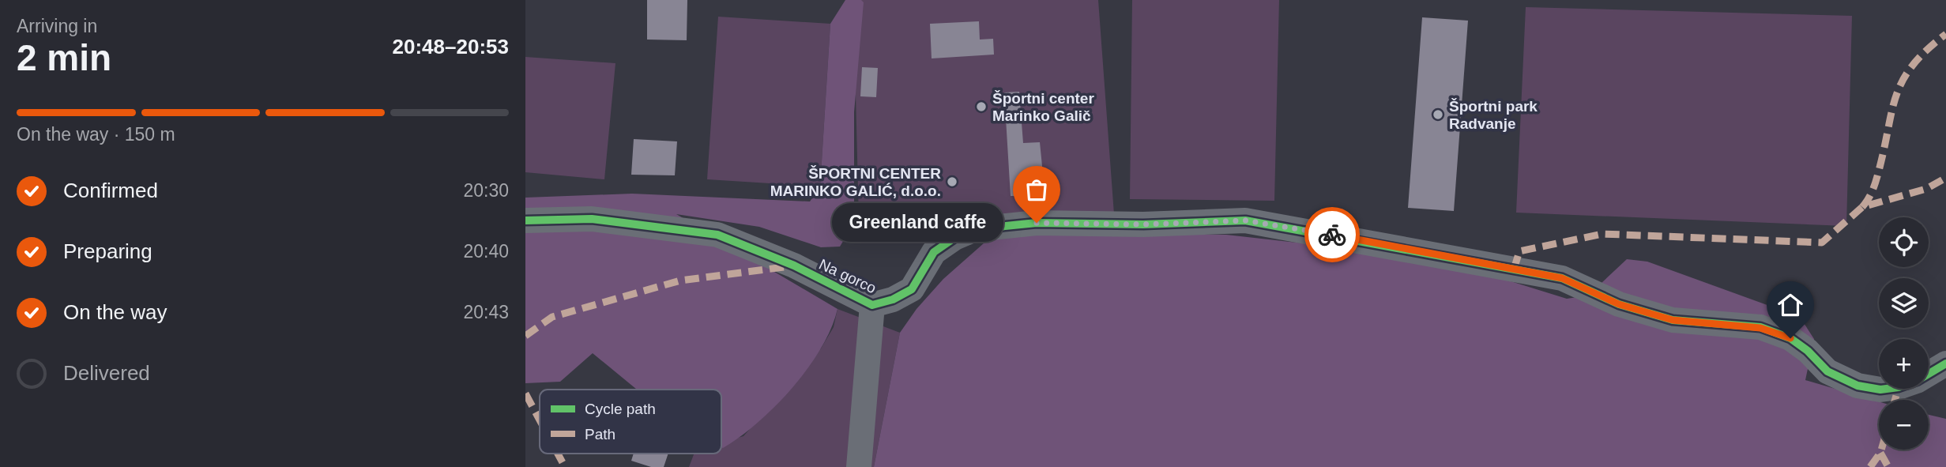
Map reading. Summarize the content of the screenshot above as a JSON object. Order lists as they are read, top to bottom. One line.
{"streets":{"street":["Na gorco"]},"places":["Športni center Marinko Galič","Športni park Radvanje","ŠPORTNI CENTER MARINKO GALIĆ, d.o.o.","Greenland caffe"],"legend":["Cycle path","Path"],"page":{"heading":["2 min","Arriving in","20:48–20:53"],"bar":"On the way · 150 m","list":[["Confirmed","20:30"],["Preparing","20:40"],["On the way","20:43"],"Delivered"],"bubble":"Greenland caffe","map_buttons":["+","−"]}}
